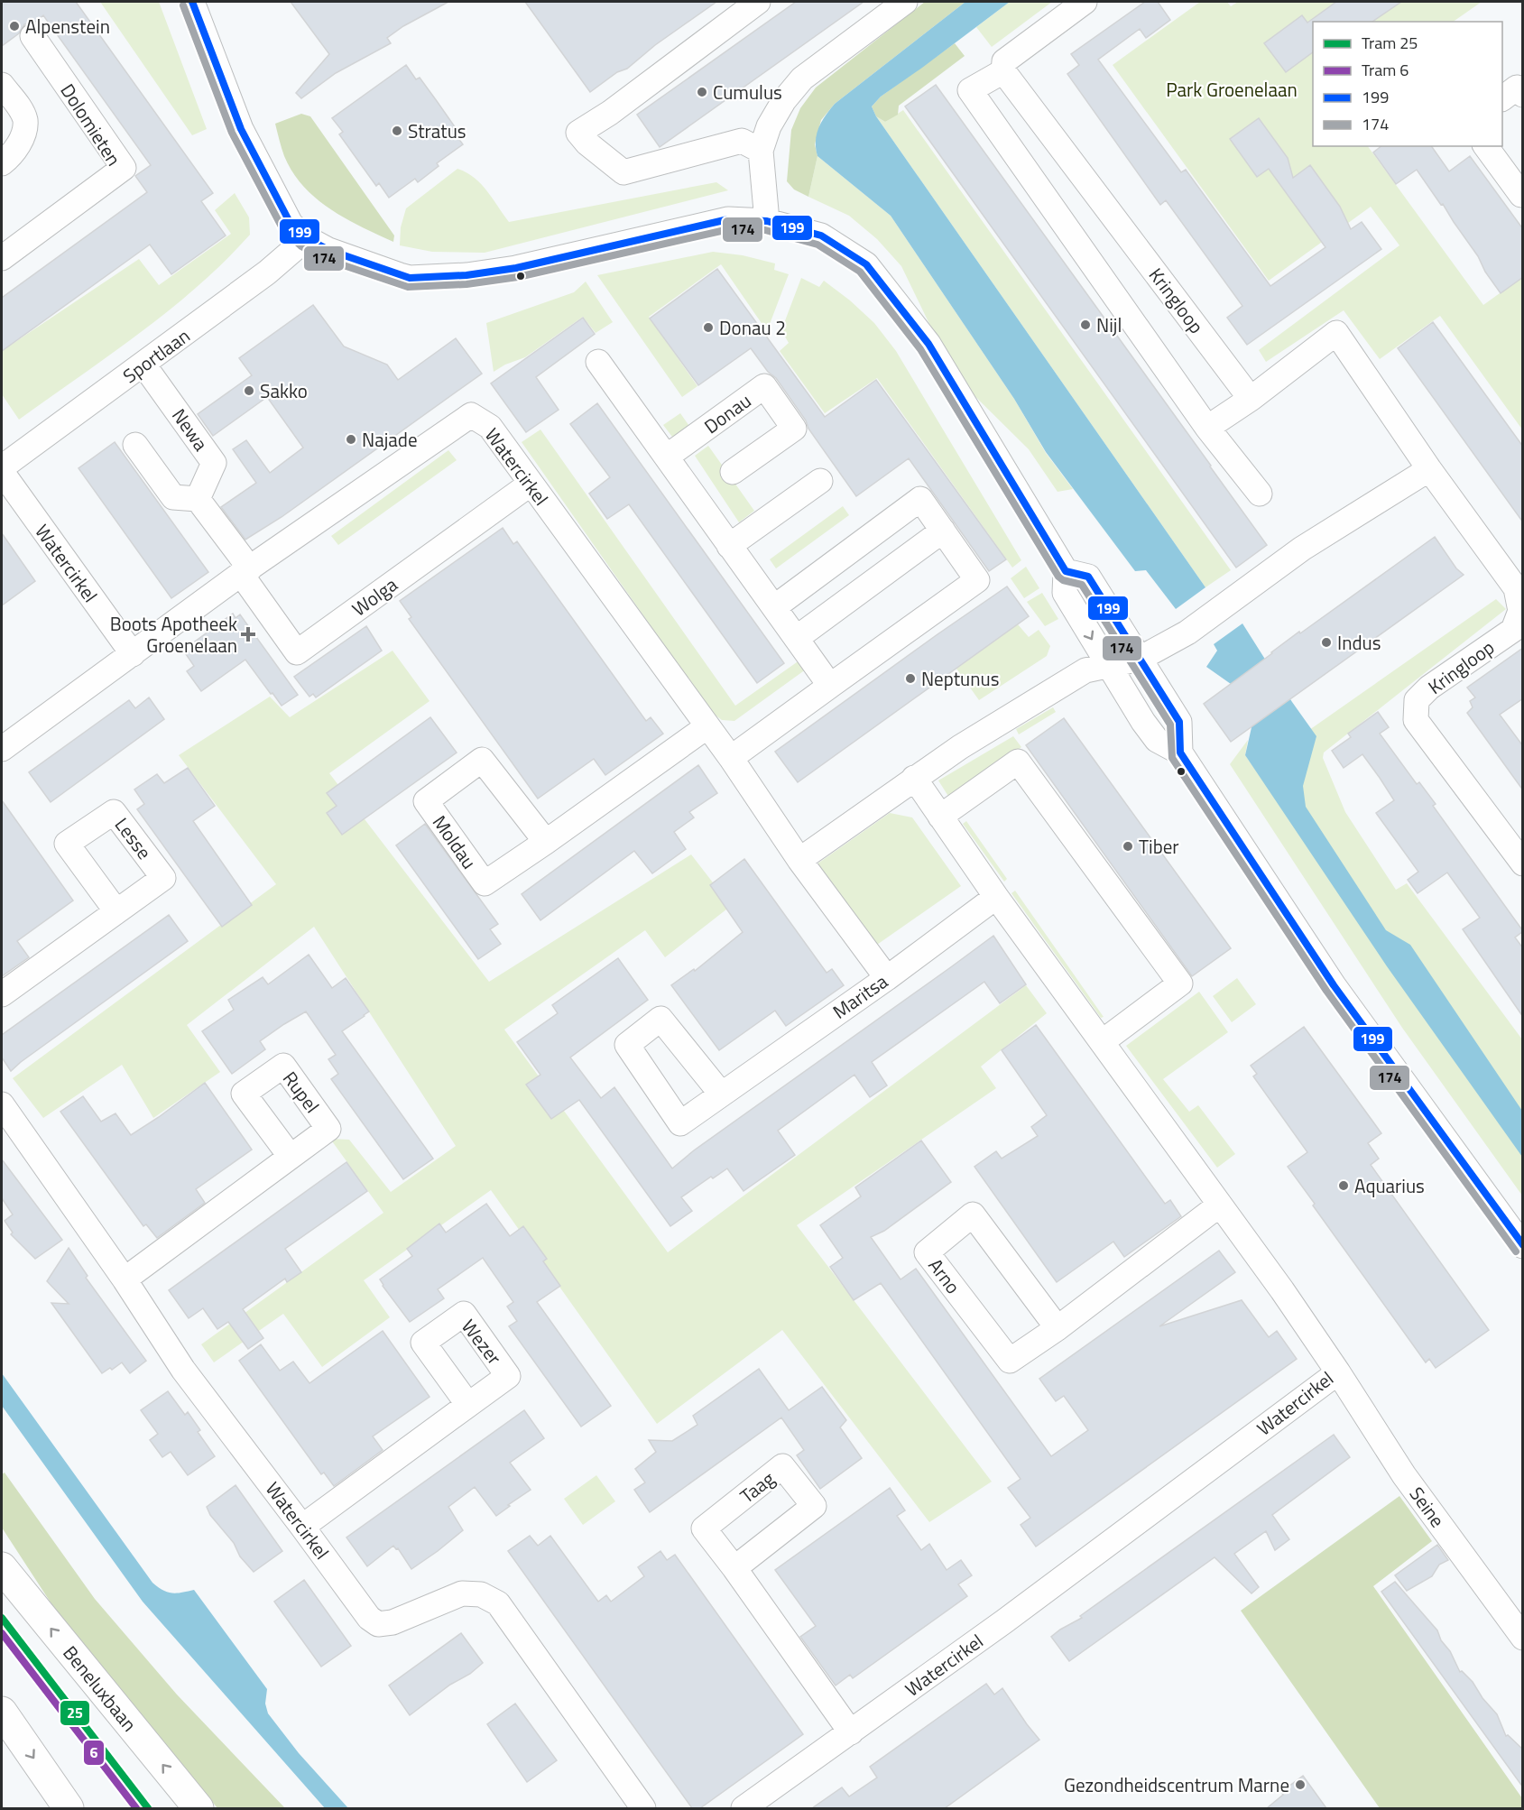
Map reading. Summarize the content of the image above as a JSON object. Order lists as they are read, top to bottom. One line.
{"streets":{"main road":["Beneluxbaan"],"street":["Dolomieten","Kringloop","Sportlaan","Donau","Newa","Watercirkel","Wolga","Moldau","Maritsa","Arno","Seine"]},"crossings":[["Sportlaan","Newa"],["Watercirkel","Wolga"],["Watercirkel","Moldau"],["Watercirkel","Maritsa"],["Watercirkel","Arno"],["Watercirkel","Seine"]],"parks":["Park Groenelaan"],"places":{"other":["Alpenstein","Cumulus","Stratus","Nijl","Donau 2","Sakko","Najade","Indus","Neptunus","Tiber","Aquarius","Gezondheidscentrum Marne"],"health":["Boots Apotheek Groenelaan"]},"lines":["transit line 199","transit line 174","tram line 25","tram line 6"],"legend":["Tram 25","Tram 6","199","174"]}
